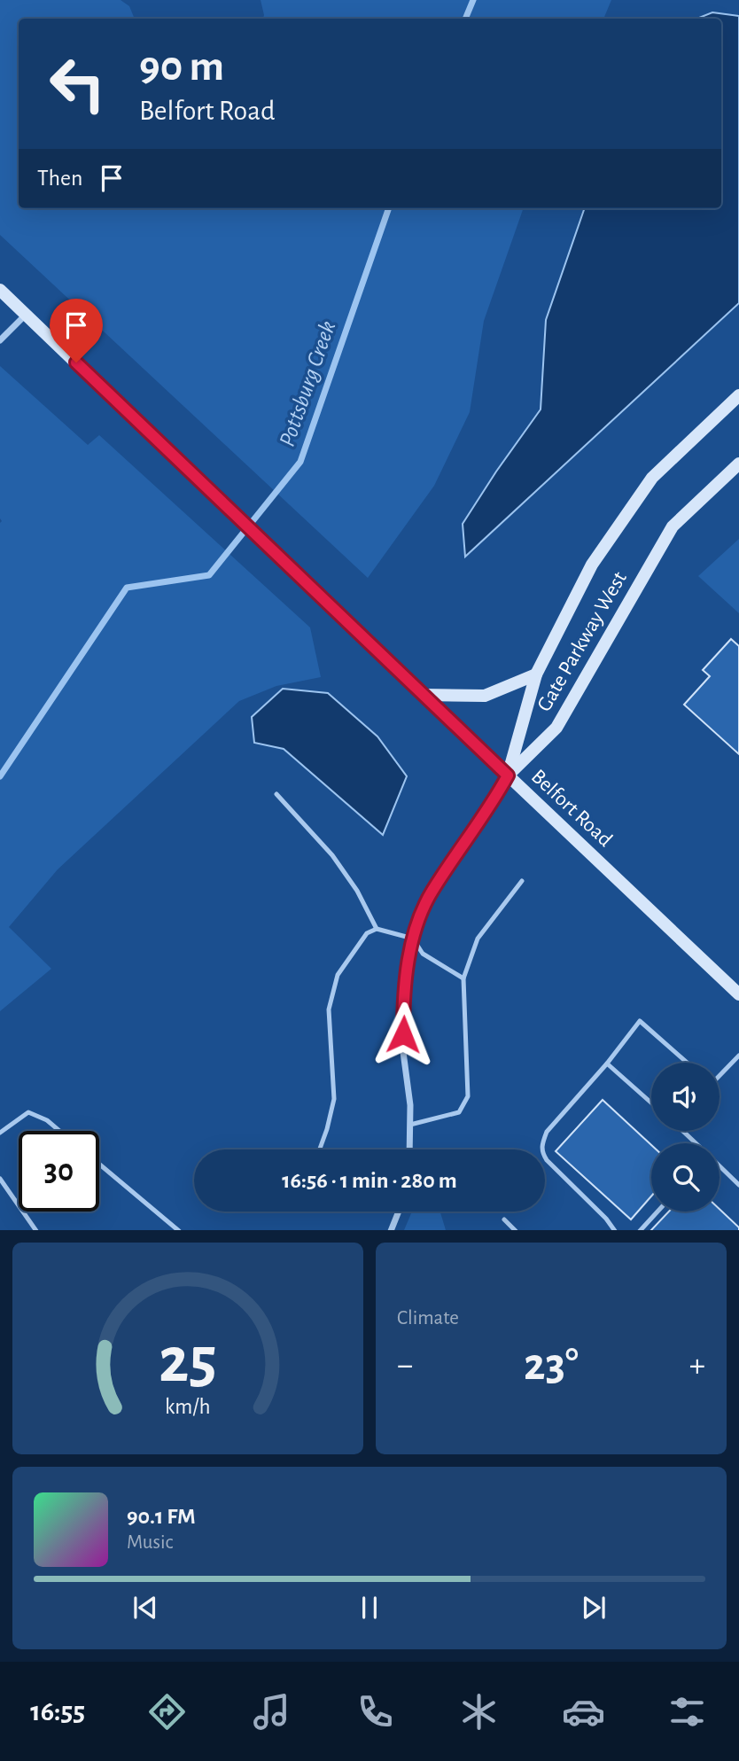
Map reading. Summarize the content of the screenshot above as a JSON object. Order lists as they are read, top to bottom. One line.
{"streets":{"main road":["Gate Parkway West","Belfort Road"]},"crossings":[["Gate Parkway West","Belfort Road"]],"water":["Pottsburg Creek"],"page":{"turn":["90 m","Belfort Road"],"then":"Then","limit":"30","trip":"16:56 · 1 min · 280 m","tile":"Climate","heat":["−","23°","+"],"song":["90.1 FM","Music"],"tabs":"16:55","gauge":["25","km/h"]}}
